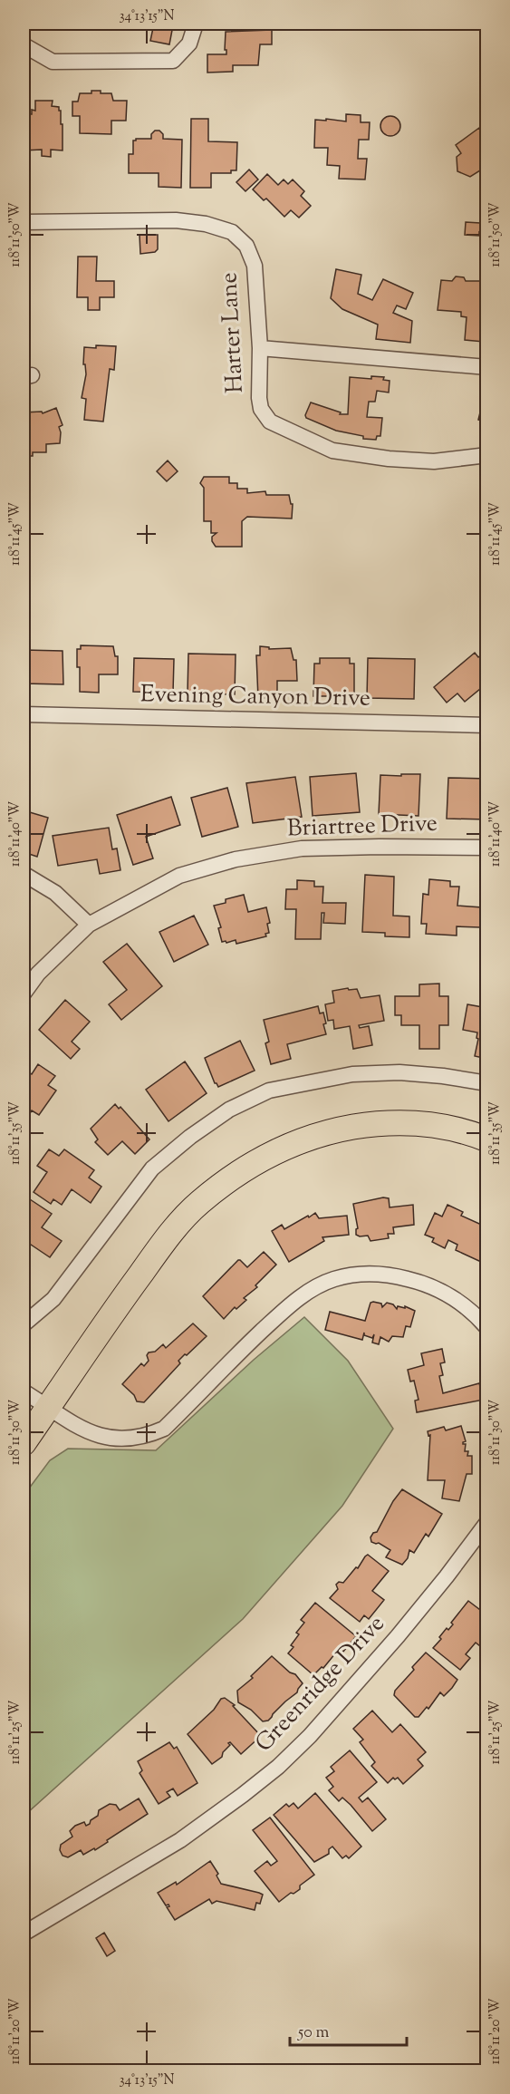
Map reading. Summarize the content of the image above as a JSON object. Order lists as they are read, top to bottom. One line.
{"streets":{"street":["Harter Lane","Evening Canyon Drive","Briartree Drive","Greenridge Drive"]},"scale_bar":"50 m","coordinates":["34°13'15\"N","118°11'50\"W","118°11'45\"W","118°11'40\"W","118°11'35\"W","118°11'30\"W","118°11'25\"W","118°11'20\"W"]}
